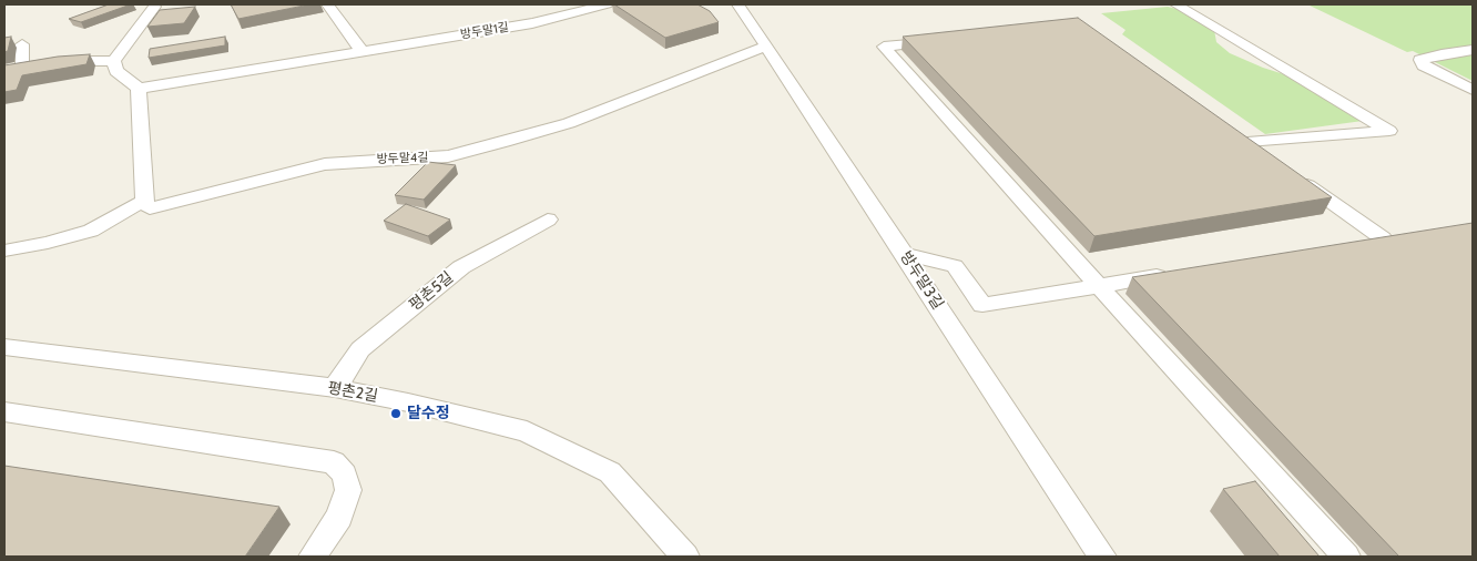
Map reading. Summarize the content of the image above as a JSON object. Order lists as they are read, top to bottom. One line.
{"streets":{"street":["방두말1길","방두말4길","방두말3길","평촌5길","평촌2길"]},"crossings":[["방두말4길","방두말3길"],["평촌5길","평촌2길"]],"places":["달수정"]}
